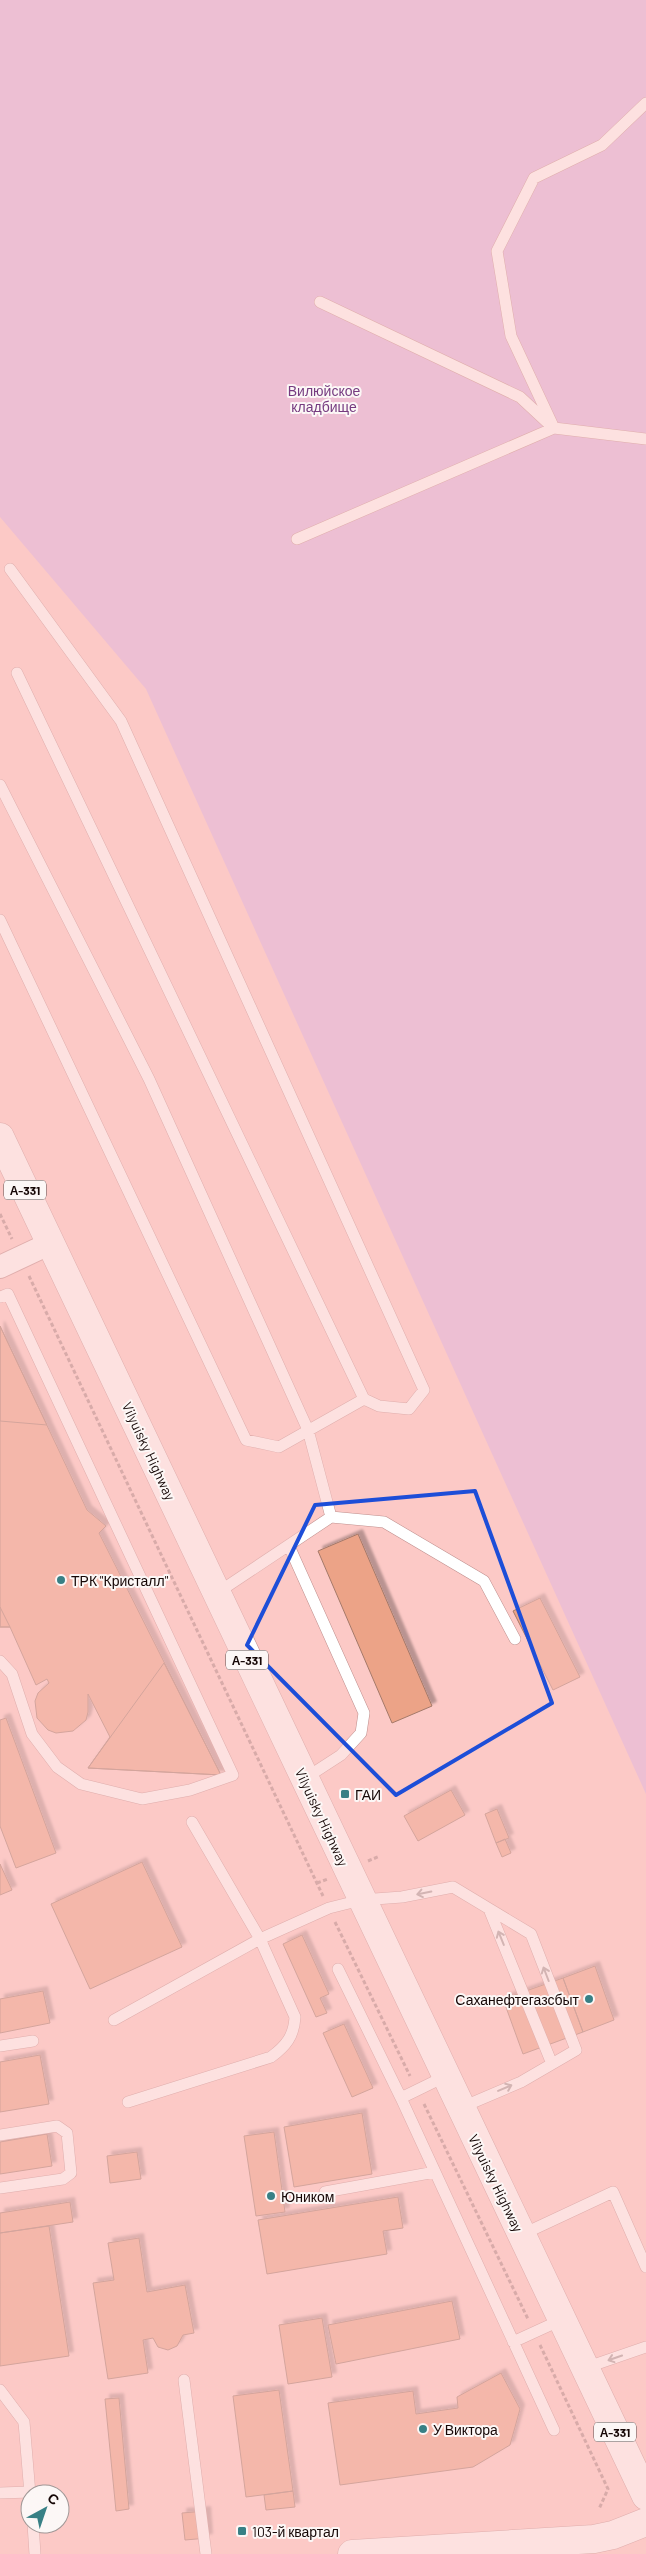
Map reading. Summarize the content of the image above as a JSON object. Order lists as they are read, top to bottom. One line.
{"streets":{"main road":["А-331","Vilyuisky Highway"]},"parks":["Вилюйское кладбище"],"places":{"other":["ТРК \"Кристалл\"","Саханефтегазсбыт","Юником","У Виктора"],"transit":["ГАИ","103-й квартал"]},"north":"top right"}
